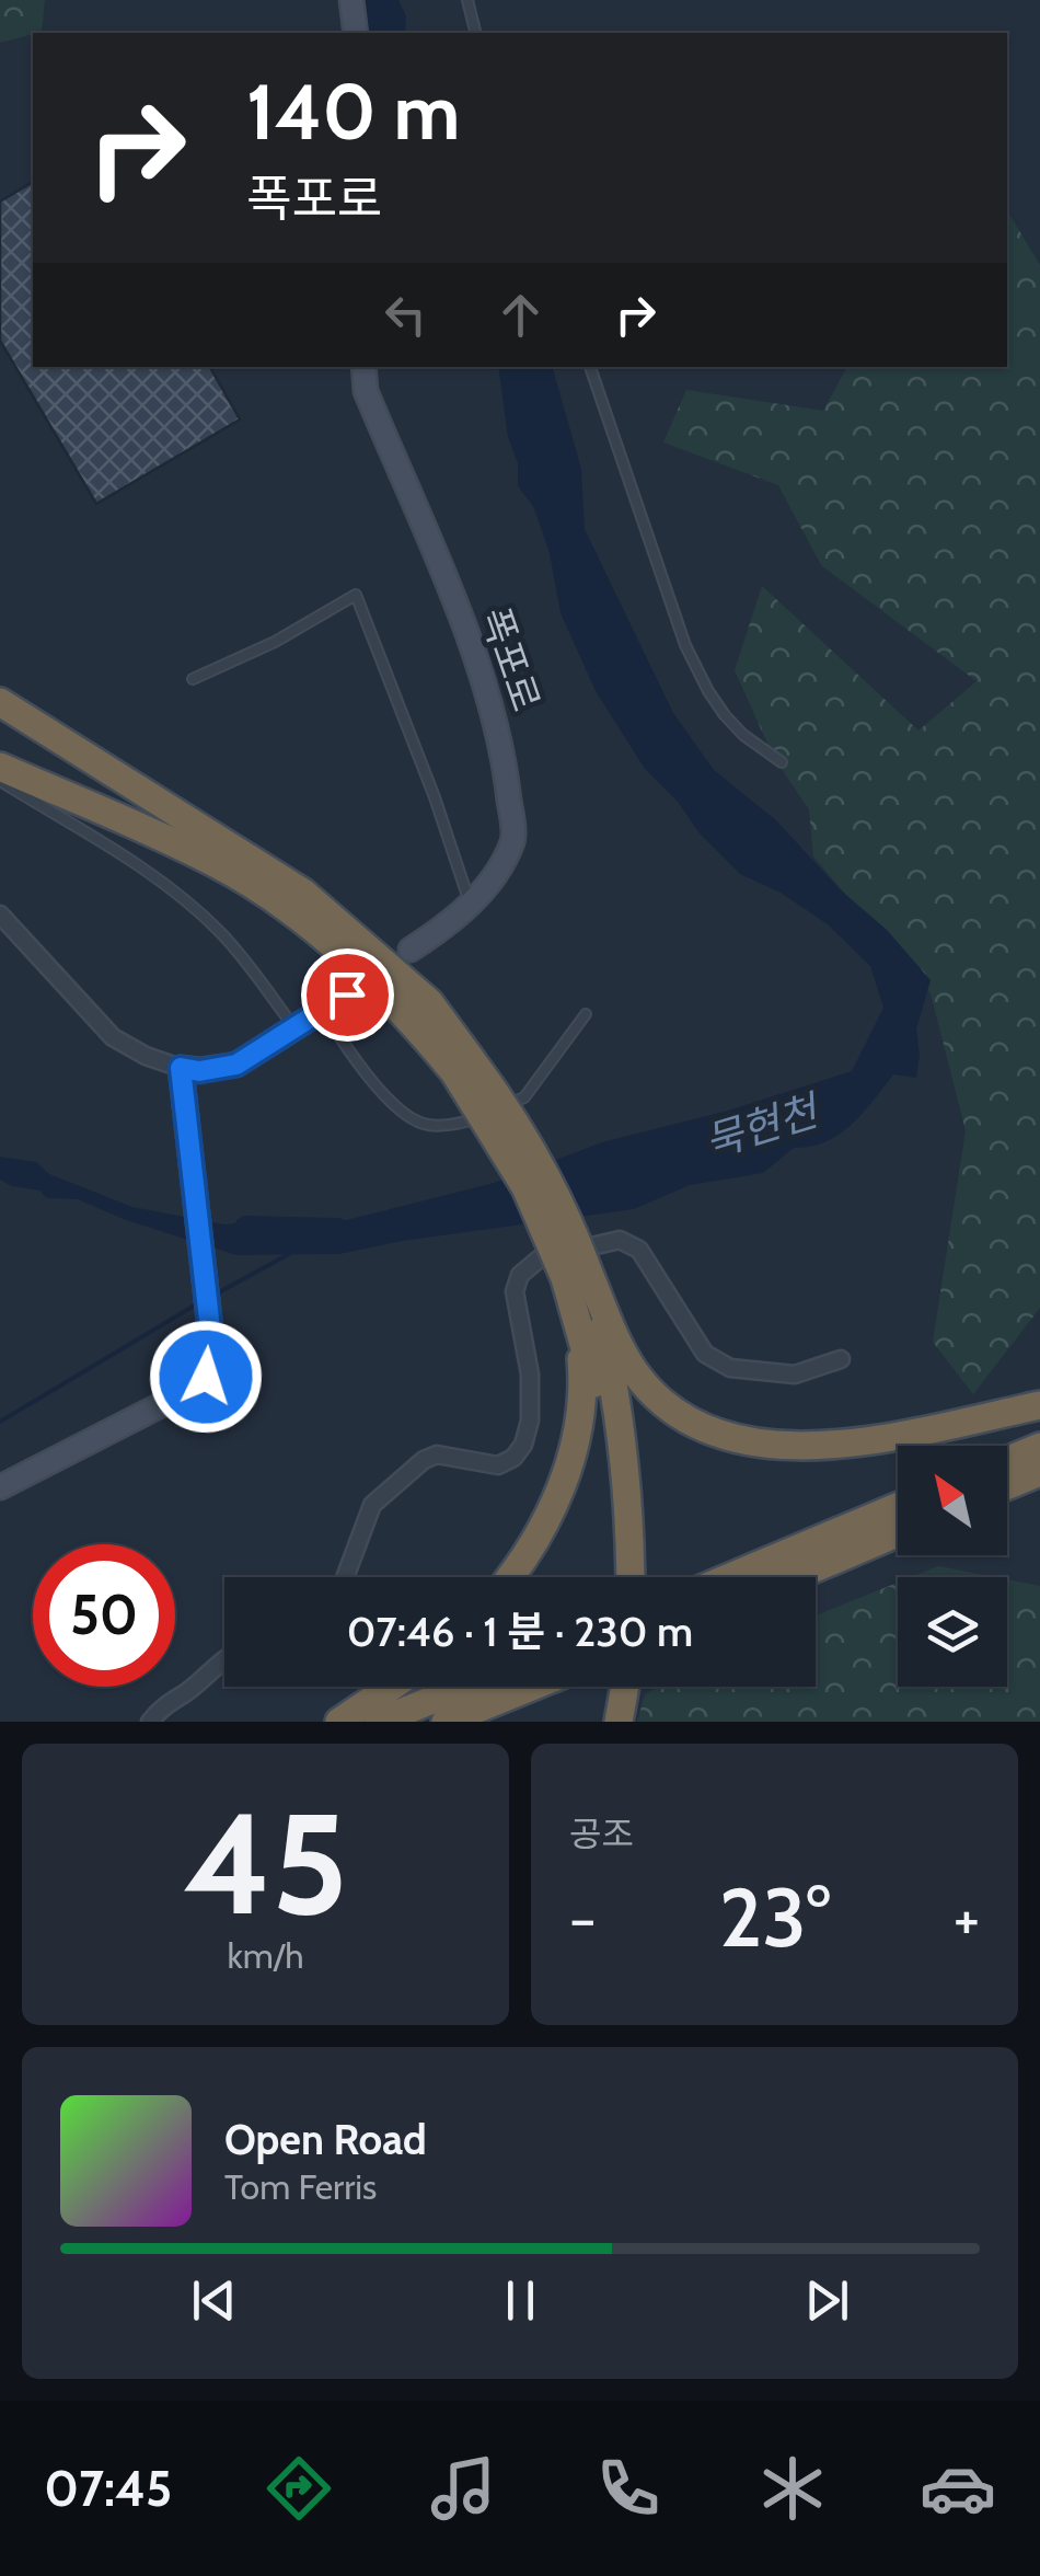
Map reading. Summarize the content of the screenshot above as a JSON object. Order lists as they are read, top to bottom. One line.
{"streets":{"main road":["폭포로"]},"water":["묵현천"],"north":"top left","page":{"turn":["140 m","폭포로"],"limit":"50","trip":"07:46 · 1 분 · 230 m","tile":[["45","km/h"],"공조"],"heat":["−","23°","+"],"song":["Open Road","Tom Ferris"],"tabs":"07:45"}}
